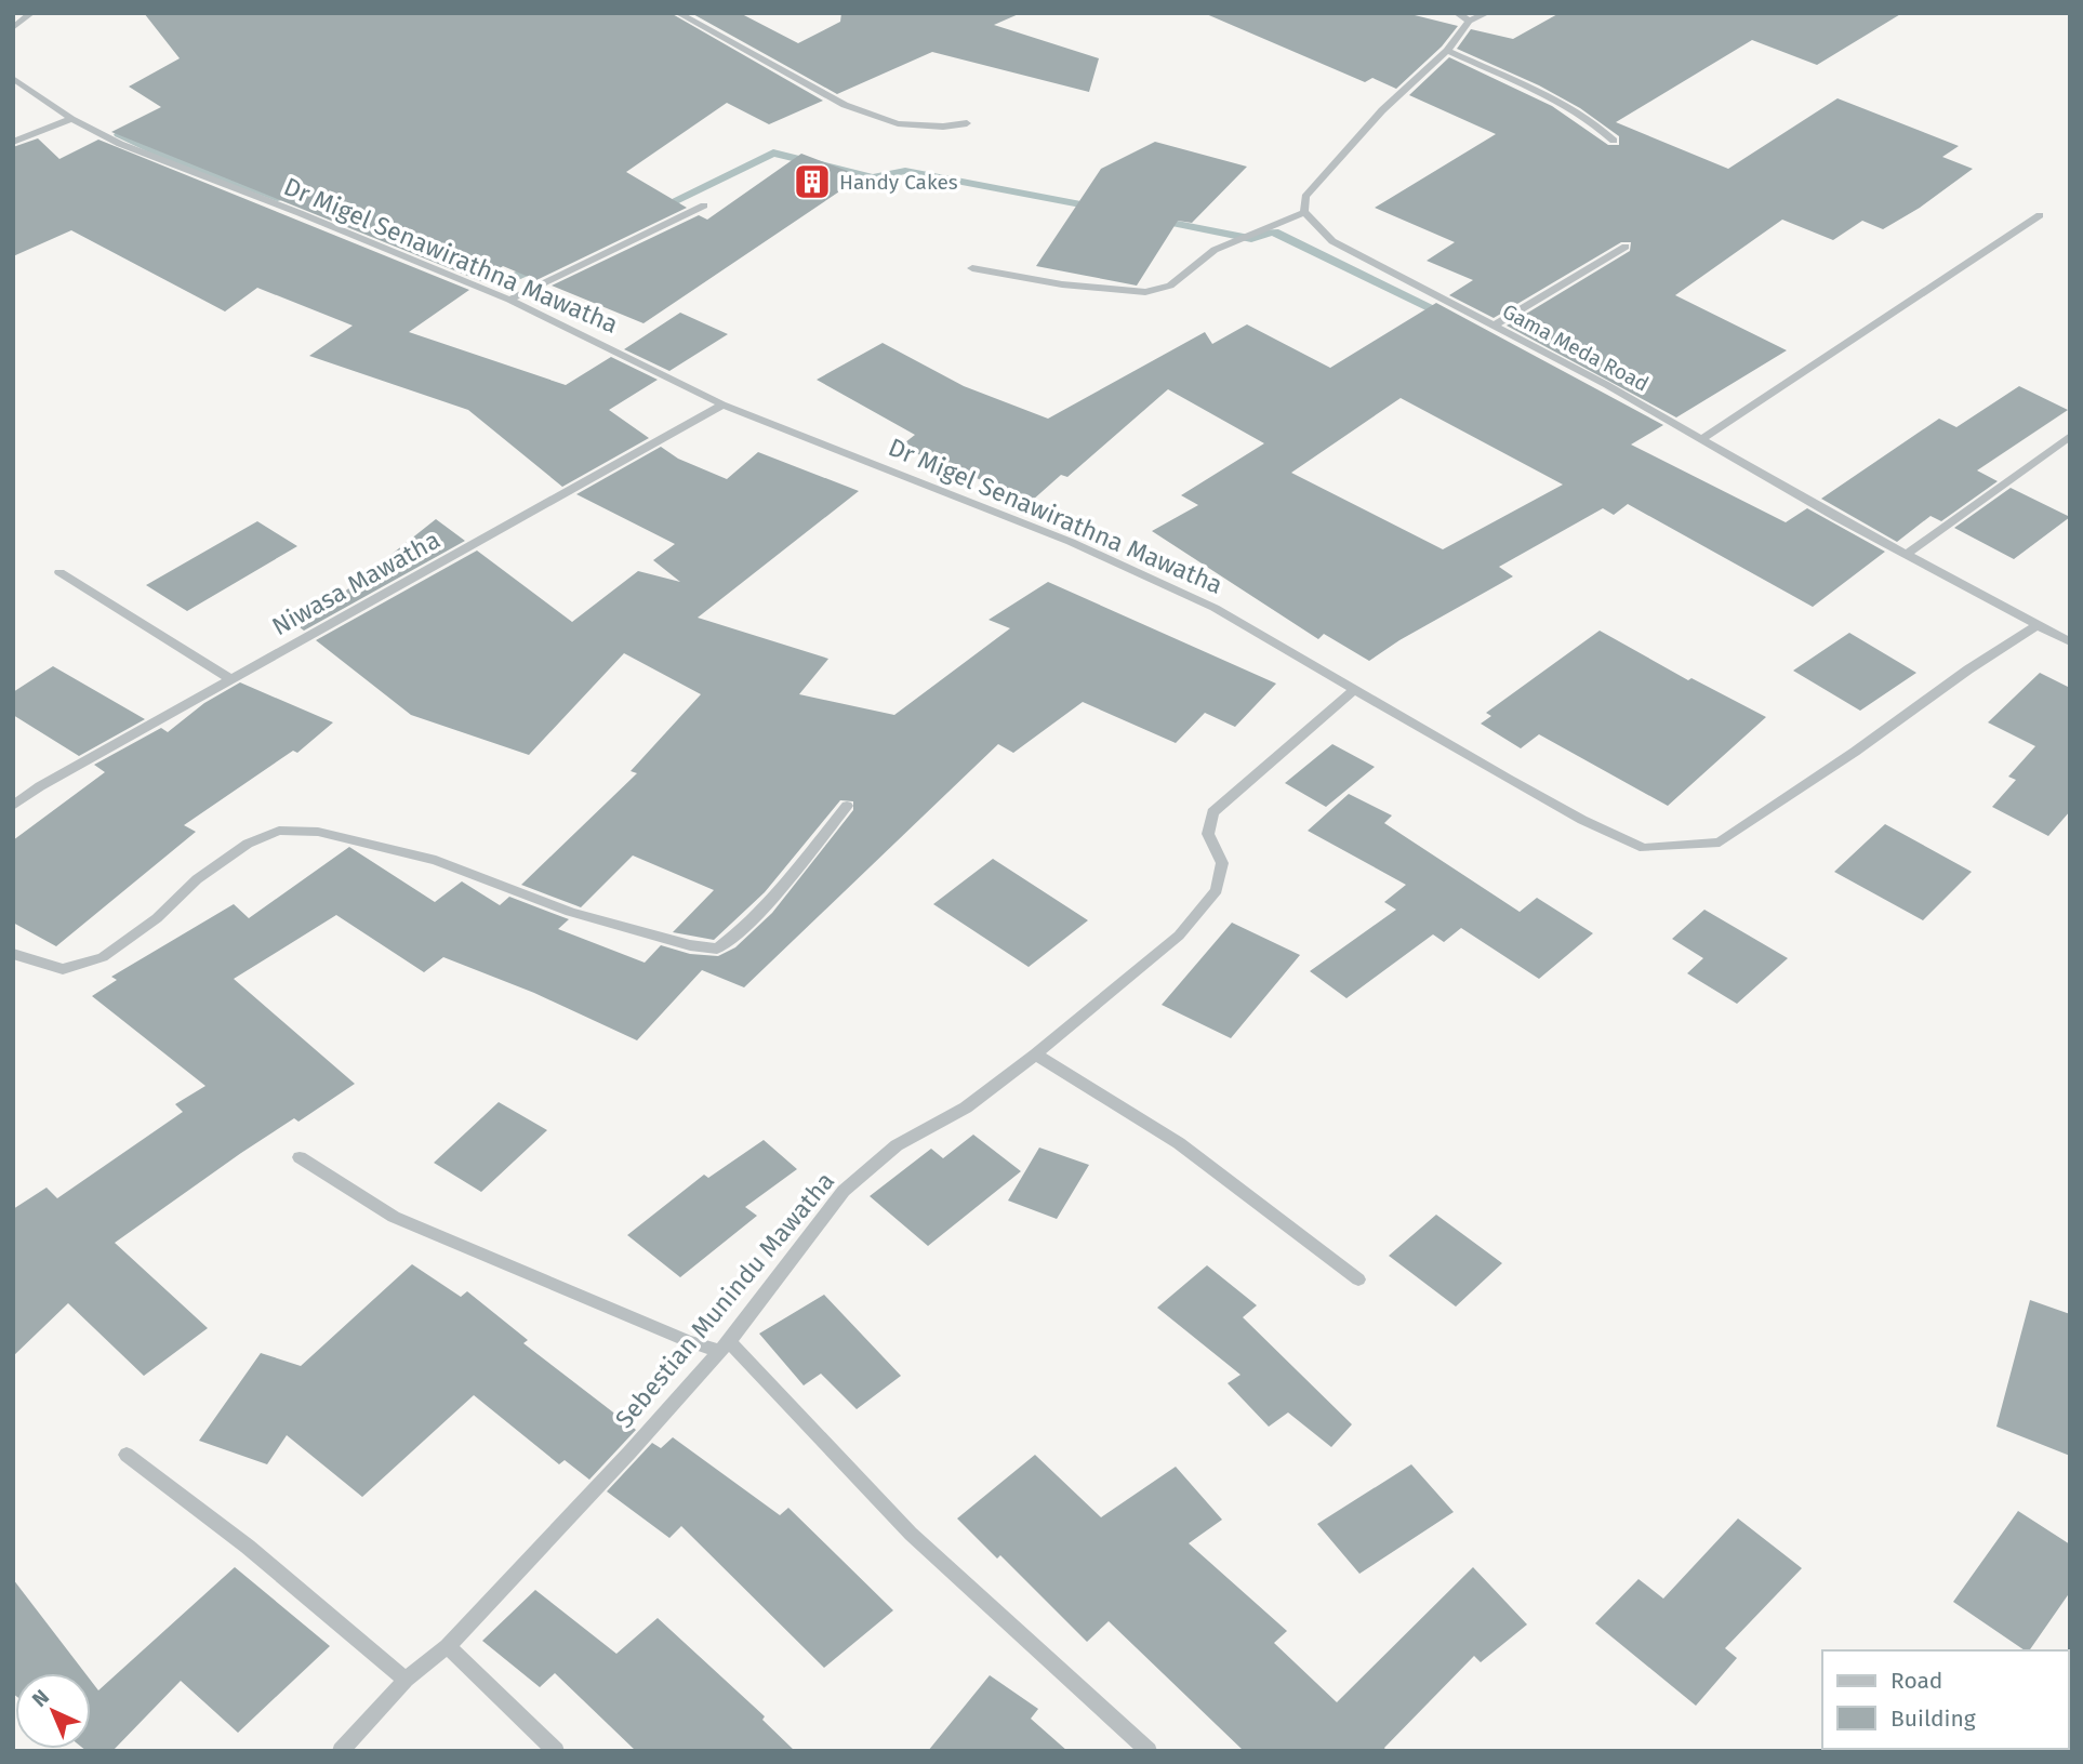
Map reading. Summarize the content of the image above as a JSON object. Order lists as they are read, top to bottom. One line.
{"streets":{"street":["Dr Migel Senawirathna Mawatha","Gama Meda Road","Niwasa Mawatha","Sebestian Munindu Mawatha"]},"crossings":[["Dr Migel Senawirathna Mawatha","Gama Meda Road"],["Dr Migel Senawirathna Mawatha","Niwasa Mawatha"],["Dr Migel Senawirathna Mawatha","Sebestian Munindu Mawatha"]],"places":{"building":["Handy Cakes"]},"legend":["Road","Building"],"north":"top left"}
